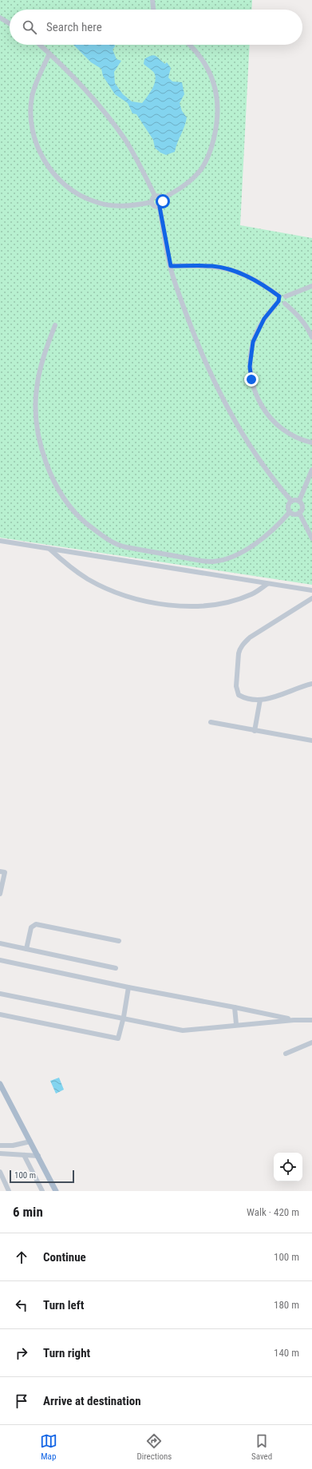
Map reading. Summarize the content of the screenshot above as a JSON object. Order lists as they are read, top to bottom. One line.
{"scale_bar":"100 m","page":{"search":"Search here","scale":"100 m","heading":["6 min","Walk · 420 m"],"list":[["Continue","100 m"],["Turn left","180 m"],["Turn right","140 m"],"Arrive at destination"],"nav":["Map","Directions","Saved"]}}
